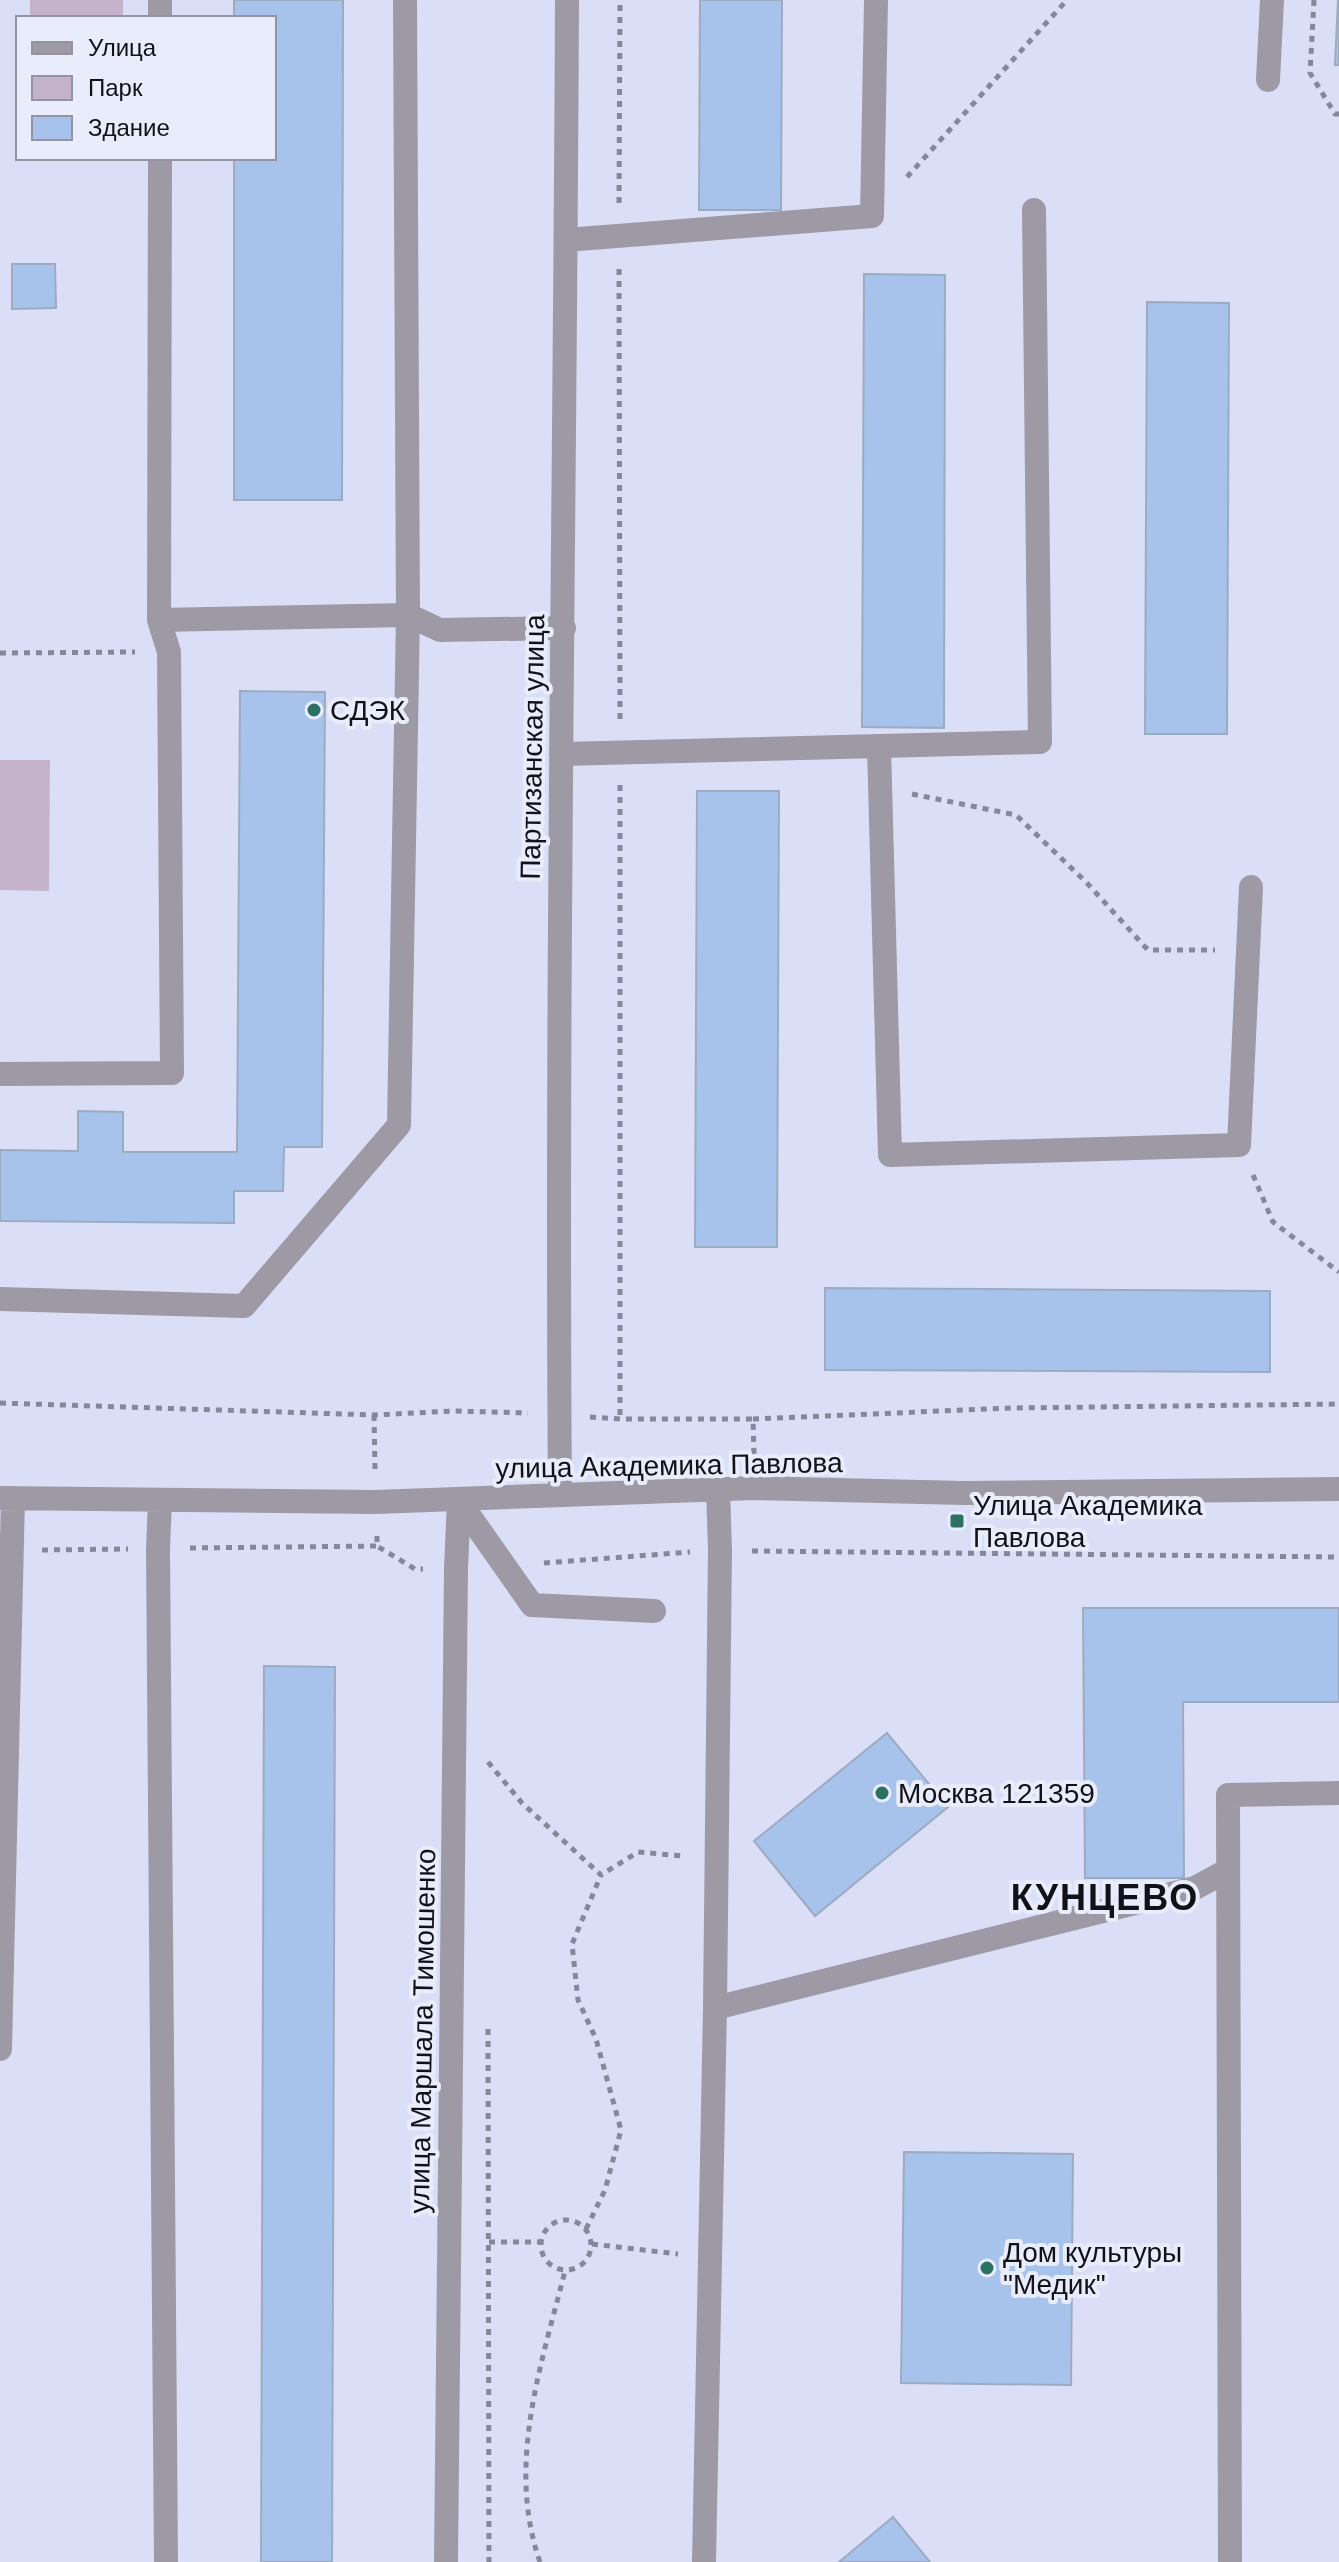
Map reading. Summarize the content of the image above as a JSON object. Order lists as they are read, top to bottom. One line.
{"streets":{"street":["Партизанская улица","улица Академика Павлова","улица Маршала Тимошенко"]},"crossings":[["Партизанская улица","улица Академика Павлова"],["улица Академика Павлова","улица Маршала Тимошенко"]],"districts":["КУНЦЕВО"],"places":{"other":["СДЭК","Москва 121359","Дом культуры \"Медик\""],"transit":["Улица Академика Павлова"]},"legend":["Улица","Парк","Здание"]}
